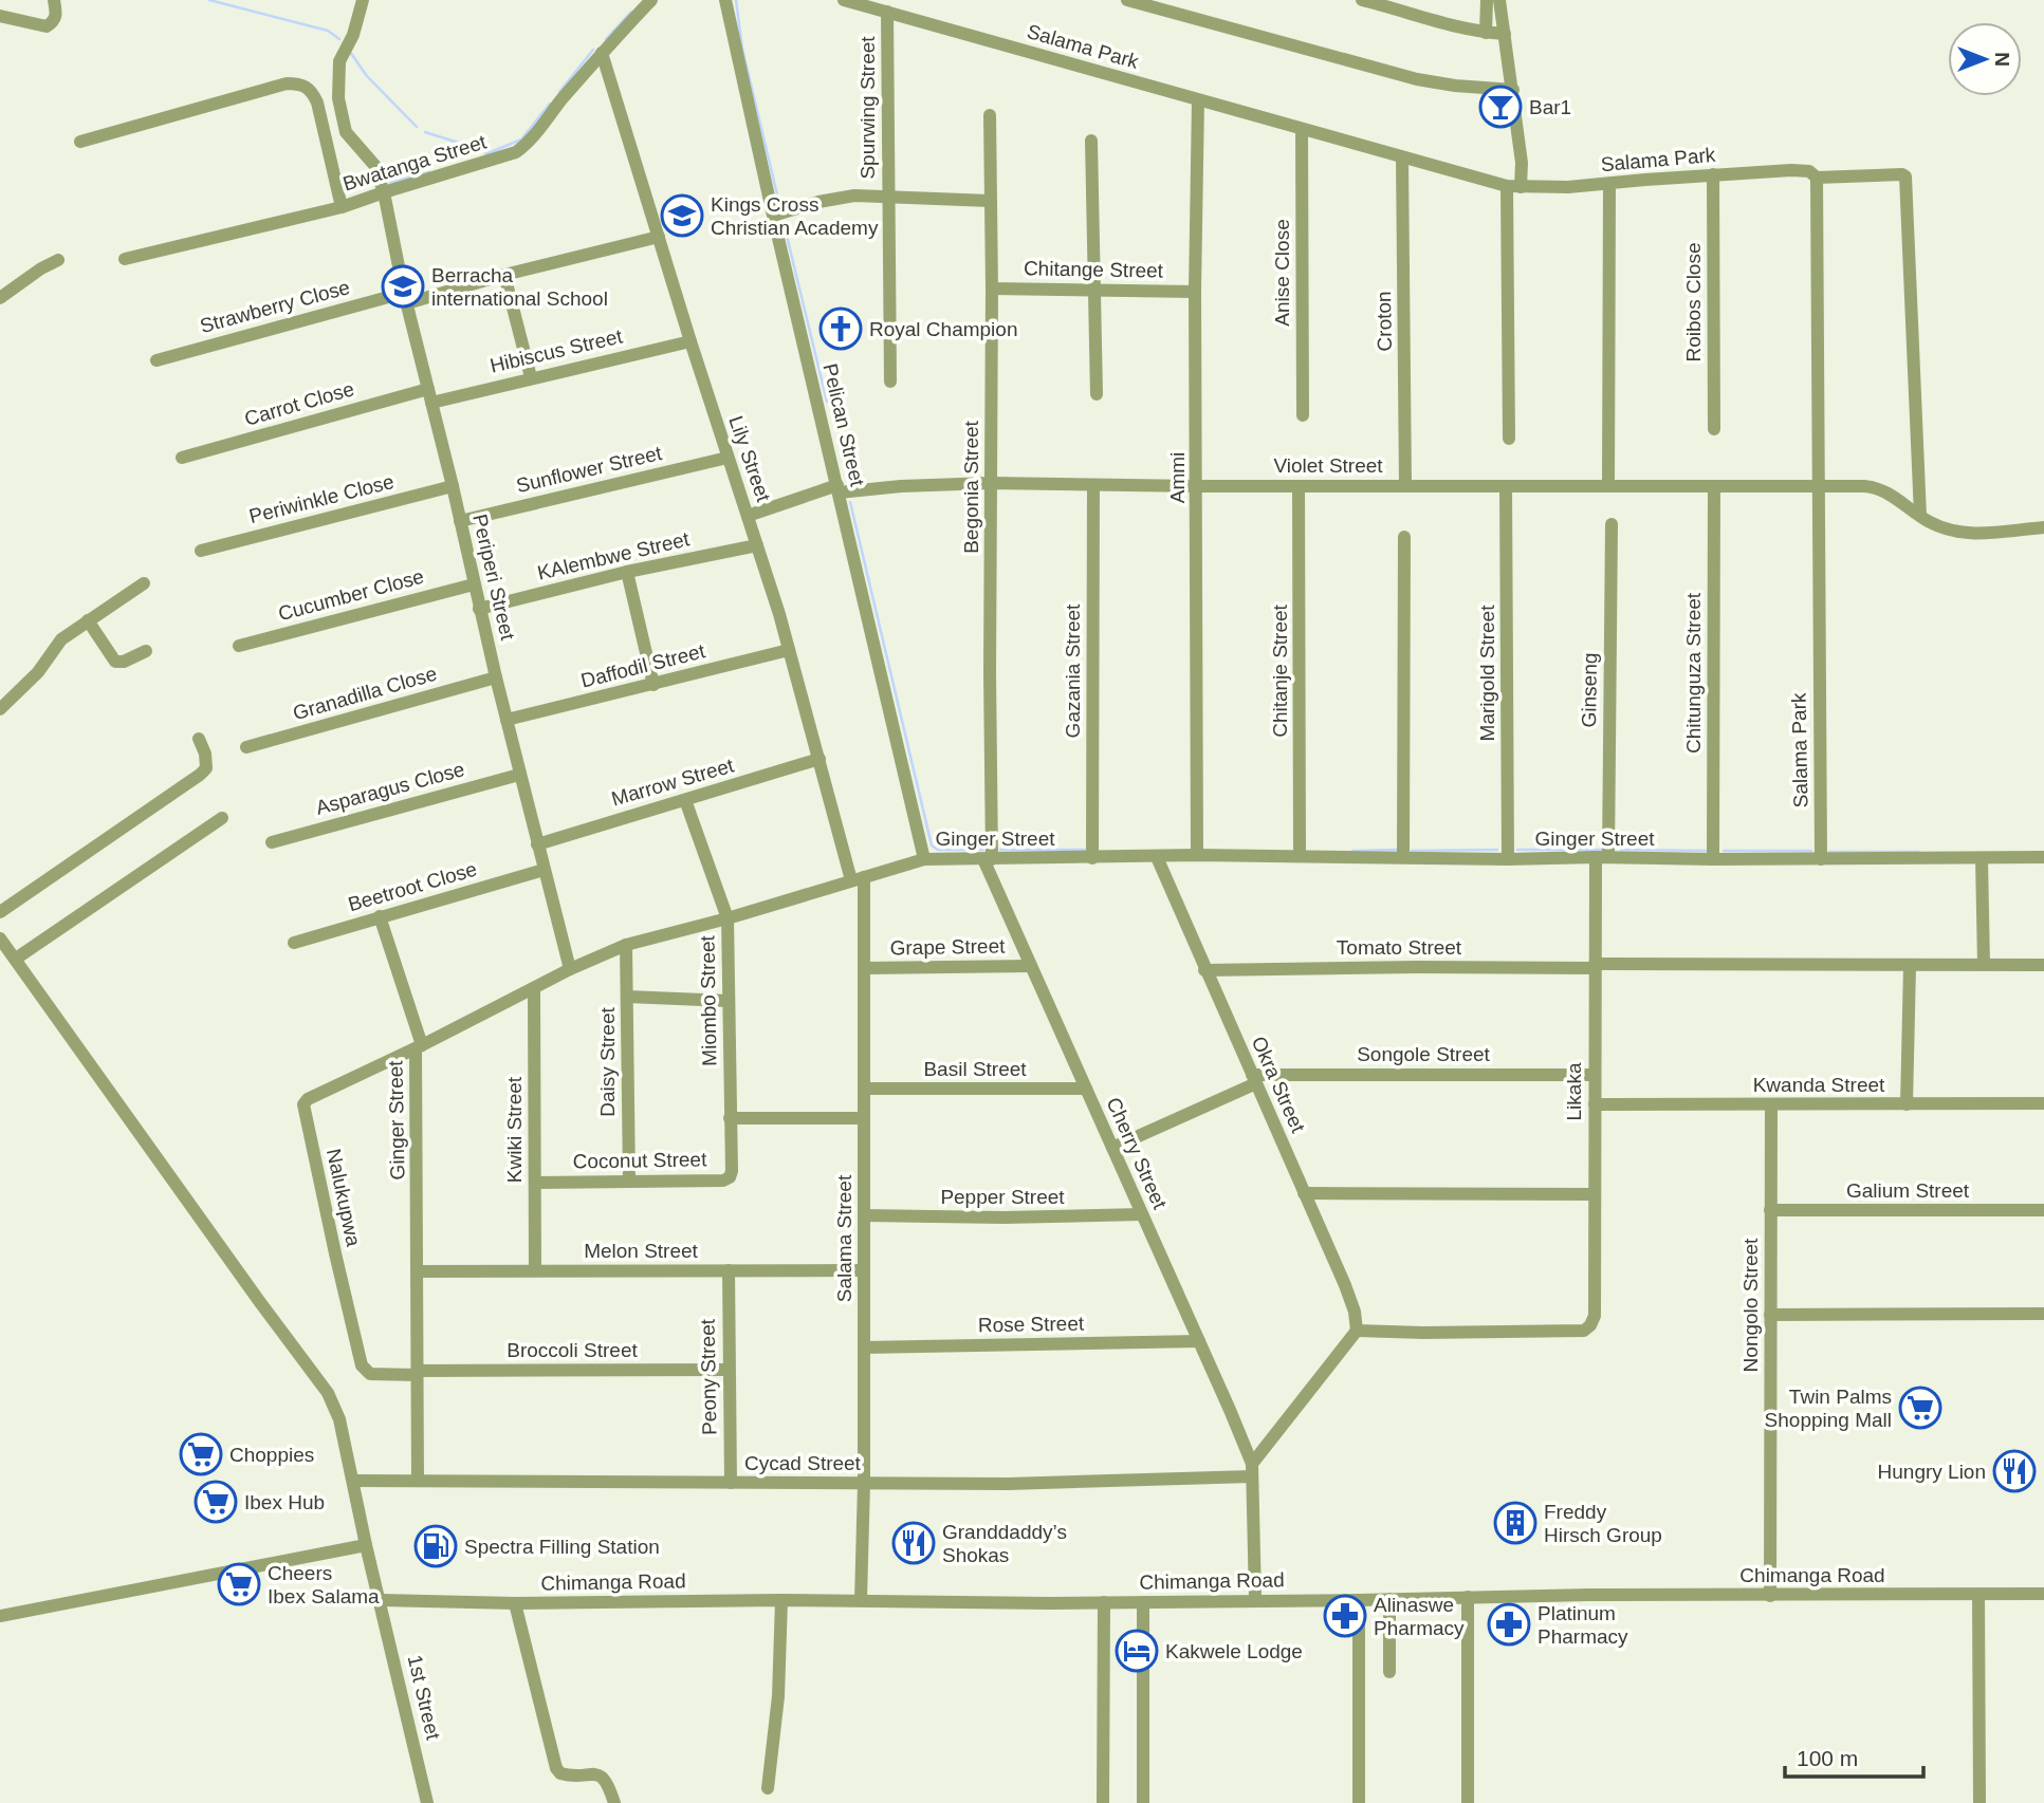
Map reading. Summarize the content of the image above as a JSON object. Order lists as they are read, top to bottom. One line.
{"streets":{"street":["Salama Park","Spurwing Street","Bwatanga Street","Chitange Street","Anise Close","Roibos Close","Strawberry Close","Croton","Hibiscus Street","Carrot Close","Pelican Street","Lily Street","Violet Street","Sunflower Street","Ammi","Begonia Street","Periwinkle Close","KAlembwe Street","Periperi Street","Cucumber Close","Daffodil Street","Gazania Street","Chitanje Street","Marigold Street","Chitunguza Street","Ginseng","Granadilla Close","Marrow Street","Asparagus Close","Ginger Street","Beetroot Close","Grape Street","Tomato Street","Miombo Street","Songole Street","Daisy Street","Basil Street","Okra Street","Kwanda Street","Likaka","Kwiki Street","Cherry Street","Coconut Street","Galium Street","Pepper Street","Nalukupwa","Salama Street","Melon Street","Nongolo Street","Rose Street","Broccoli Street","Peony Street","Cycad Street","Chimanga Road","1st Street"]},"crossings":[["Salama Park","Spurwing Street"],["Salama Park","Anise Close"],["Salama Park","Roibos Close"],["Salama Park","Croton"],["Salama Park","Violet Street"],["Salama Park","Ammi"],["Salama Park","Ginger Street"],["Bwatanga Street","Lily Street"],["Bwatanga Street","Periperi Street"],["Chitange Street","Ammi"],["Chitange Street","Begonia Street"],["Strawberry Close","Lily Street"],["Strawberry Close","Periperi Street"],["Croton","Violet Street"],["Hibiscus Street","Carrot Close"],["Hibiscus Street","Lily Street"],["Hibiscus Street","Periperi Street"],["Carrot Close","Periperi Street"],["Pelican Street","Violet Street"],["Pelican Street","Ginger Street"],["Lily Street","Violet Street"],["Lily Street","Sunflower Street"],["Lily Street","KAlembwe Street"],["Lily Street","Daffodil Street"],["Lily Street","Marrow Street"],["Lily Street","Ginger Street"],["Lily Street","Salama Street"],["Violet Street","Ammi"],["Violet Street","Begonia Street"],["Violet Street","Gazania Street"],["Violet Street","Chitanje Street"],["Violet Street","Marigold Street"],["Violet Street","Chitunguza Street"],["Sunflower Street","Periperi Street"],["Ammi","Ginger Street"],["Begonia Street","Ginger Street"],["Begonia Street","Cherry Street"],["Periwinkle Close","Periperi Street"],["KAlembwe Street","Periperi Street"],["Periperi Street","Cucumber Close"],["Periperi Street","Daffodil Street"],["Periperi Street","Granadilla Close"],["Periperi Street","Marrow Street"],["Periperi Street","Asparagus Close"],["Periperi Street","Ginger Street"],["Periperi Street","Beetroot Close"],["Gazania Street","Ginger Street"],["Chitanje Street","Ginger Street"],["Marigold Street","Ginger Street"],["Chitunguza Street","Ginger Street"],["Ginseng","Ginger Street"],["Ginseng","Likaka"],["Marrow Street","Miombo Street"],["Ginger Street","Miombo Street"],["Ginger Street","Daisy Street"],["Ginger Street","Okra Street"],["Ginger Street","Likaka"],["Ginger Street","Kwiki Street"],["Ginger Street","Cherry Street"],["Ginger Street","Nalukupwa"],["Ginger Street","Salama Street"],["Ginger Street","Melon Street"],["Ginger Street","Broccoli Street"],["Ginger Street","Cycad Street"],["Grape Street","Cherry Street"],["Grape Street","Salama Street"],["Tomato Street","Okra Street"],["Tomato Street","Likaka"],["Miombo Street","Coconut Street"],["Songole Street","Okra Street"],["Songole Street","Likaka"],["Daisy Street","Coconut Street"],["Basil Street","Cherry Street"],["Basil Street","Salama Street"],["Okra Street","Likaka"],["Kwanda Street","Likaka"],["Kwanda Street","Nongolo Street"],["Kwiki Street","Coconut Street"],["Kwiki Street","Melon Street"],["Cherry Street","Pepper Street"],["Cherry Street","Rose Street"],["Cherry Street","Cycad Street"],["Galium Street","Nongolo Street"],["Pepper Street","Salama Street"],["Nalukupwa","Broccoli Street"],["Salama Street","Melon Street"],["Salama Street","Rose Street"],["Salama Street","Cycad Street"],["Salama Street","Chimanga Road"],["Melon Street","Peony Street"],["Nongolo Street","Chimanga Road"],["Broccoli Street","Peony Street"],["Peony Street","Cycad Street"],["Cycad Street","1st Street"],["Chimanga Road","1st Street"]],"places":{"bar":["Bar1"],"school or university":["Kings Cross Christian Academy","Berracha international School"],"church":["Royal Champion"],"supermarket":["Twin Palms Shopping Mall","Choppies","Ibex Hub","Cheers Ibex Salama"],"restaurant":["Hungry Lion","Granddaddy’s Shokas"],"building":["Freddy Hirsch Group"],"fuel station":["Spectra Filling Station"],"pharmacy":["Alinaswe Pharmacy","Platinum Pharmacy"],"hotel":["Kakwele Lodge"]},"scale_bar":"100 m","north":"right"}
